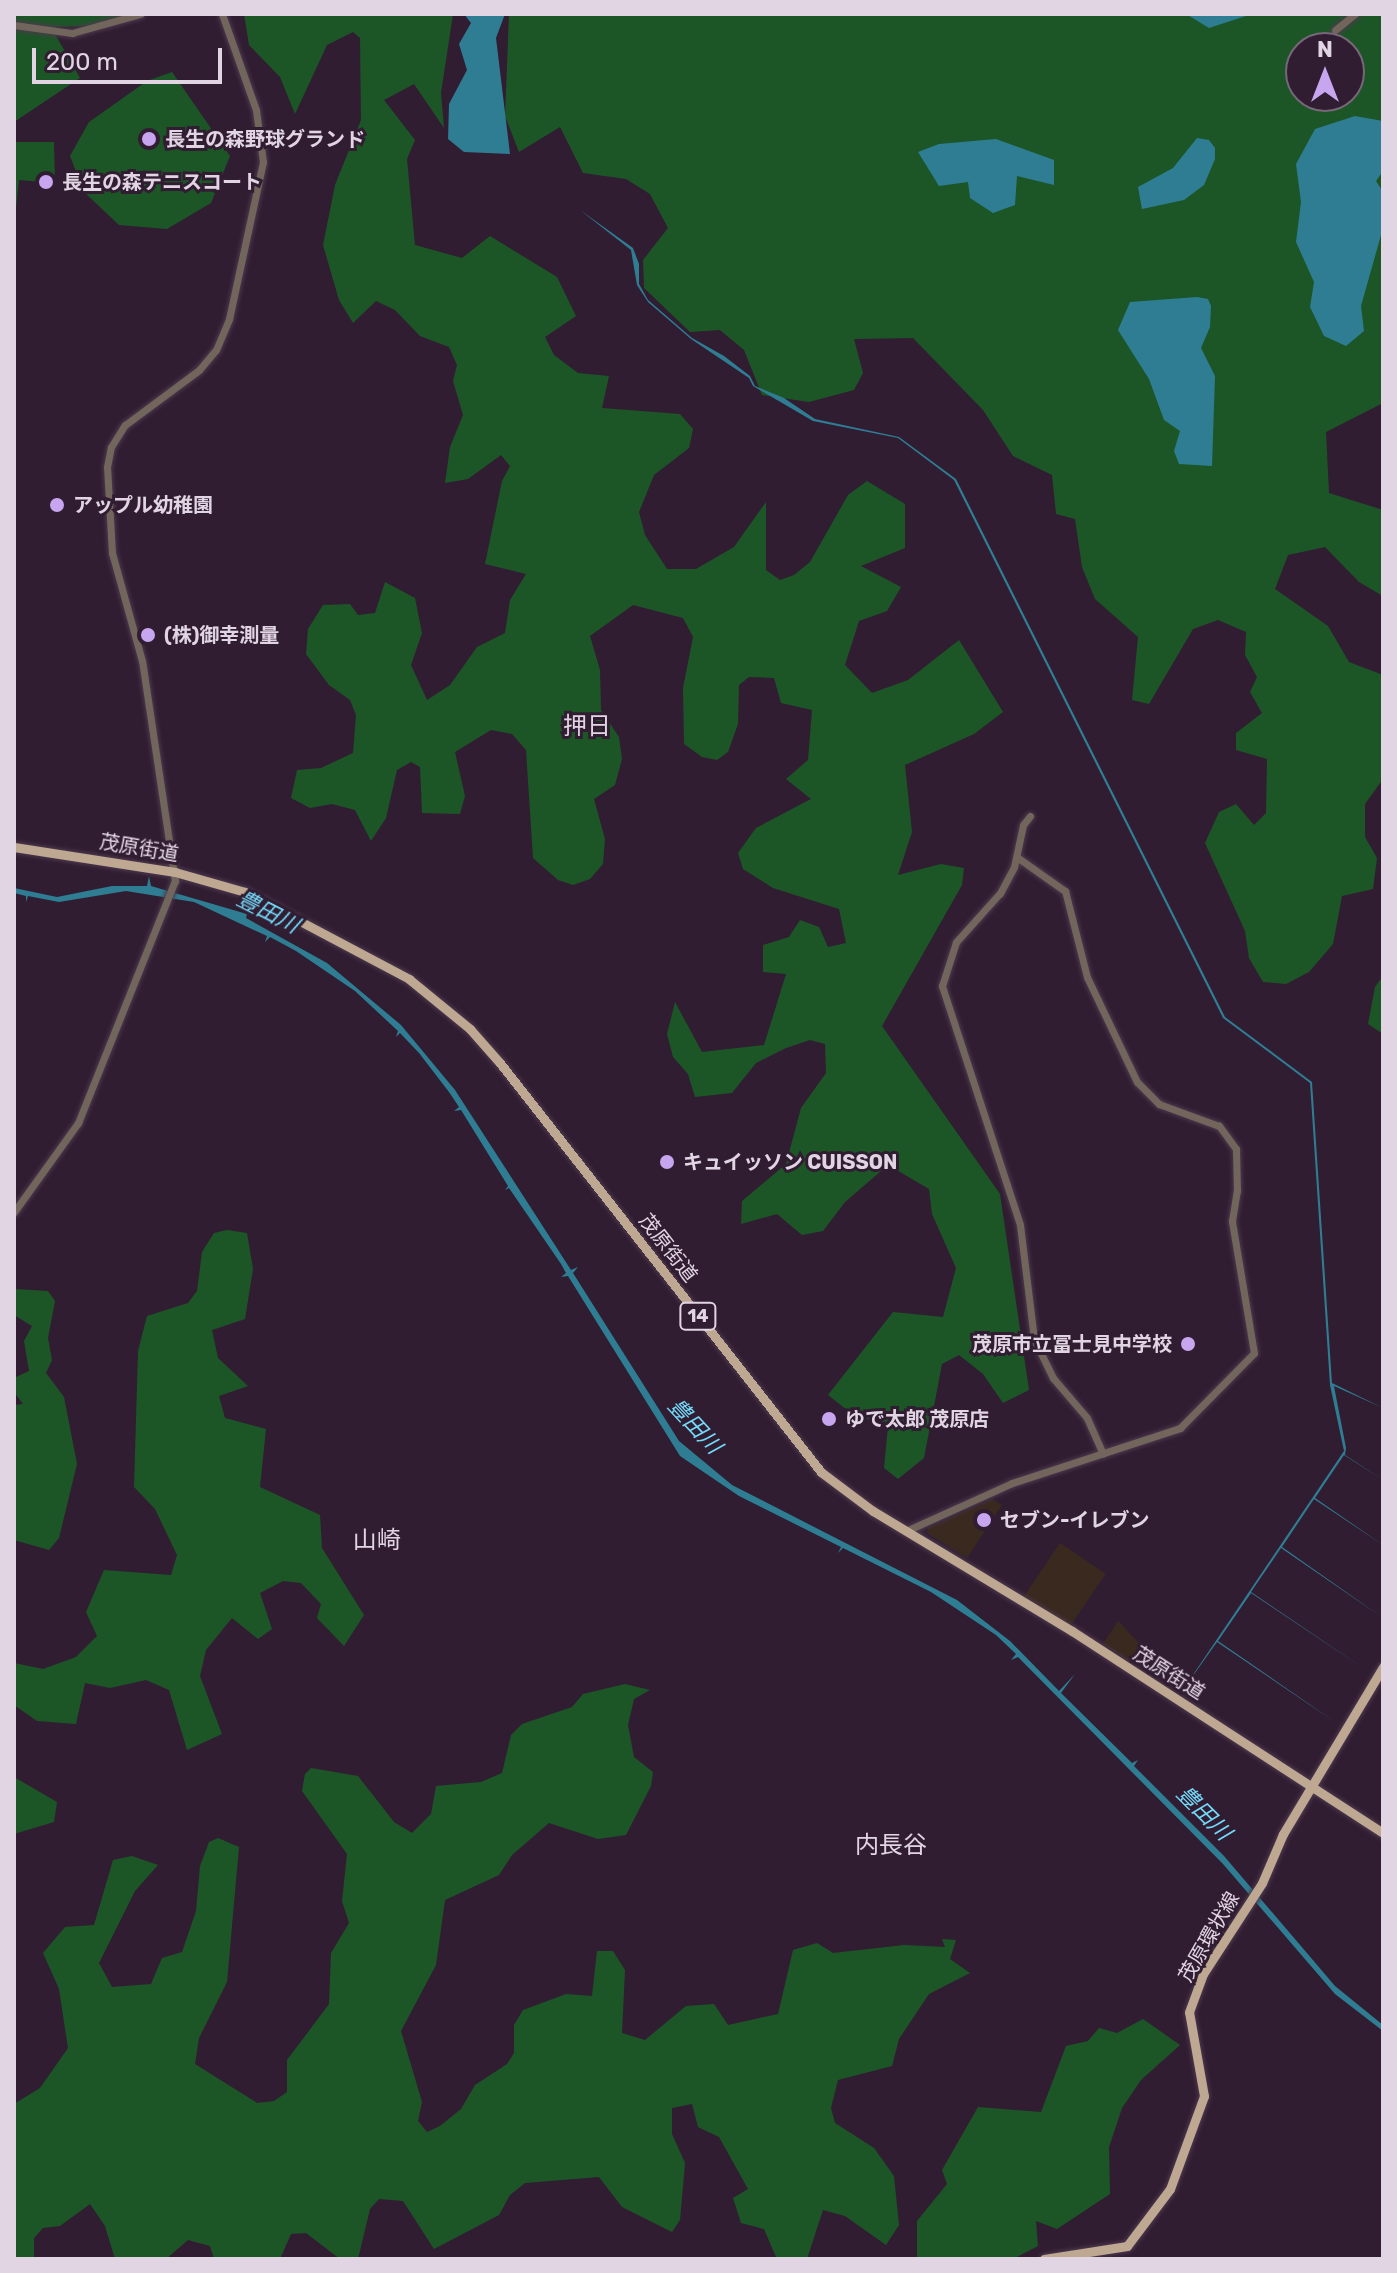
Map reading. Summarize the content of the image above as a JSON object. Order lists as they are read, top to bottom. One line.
{"streets":{"main road":["茂原街道","14","茂原環状線"]},"crossings":[["茂原街道","茂原環状線"]],"districts":["押日","山崎","内長谷"],"water":["豊田川"],"places":["長生の森野球グランド","長生の森テニスコート","アップル幼稚園","(株)御幸測量","キュイッソン CUISSON","茂原市立冨士見中学校","ゆで太郎 茂原店","セブン-イレブン"],"scale_bar":"200 m","north":"top"}
